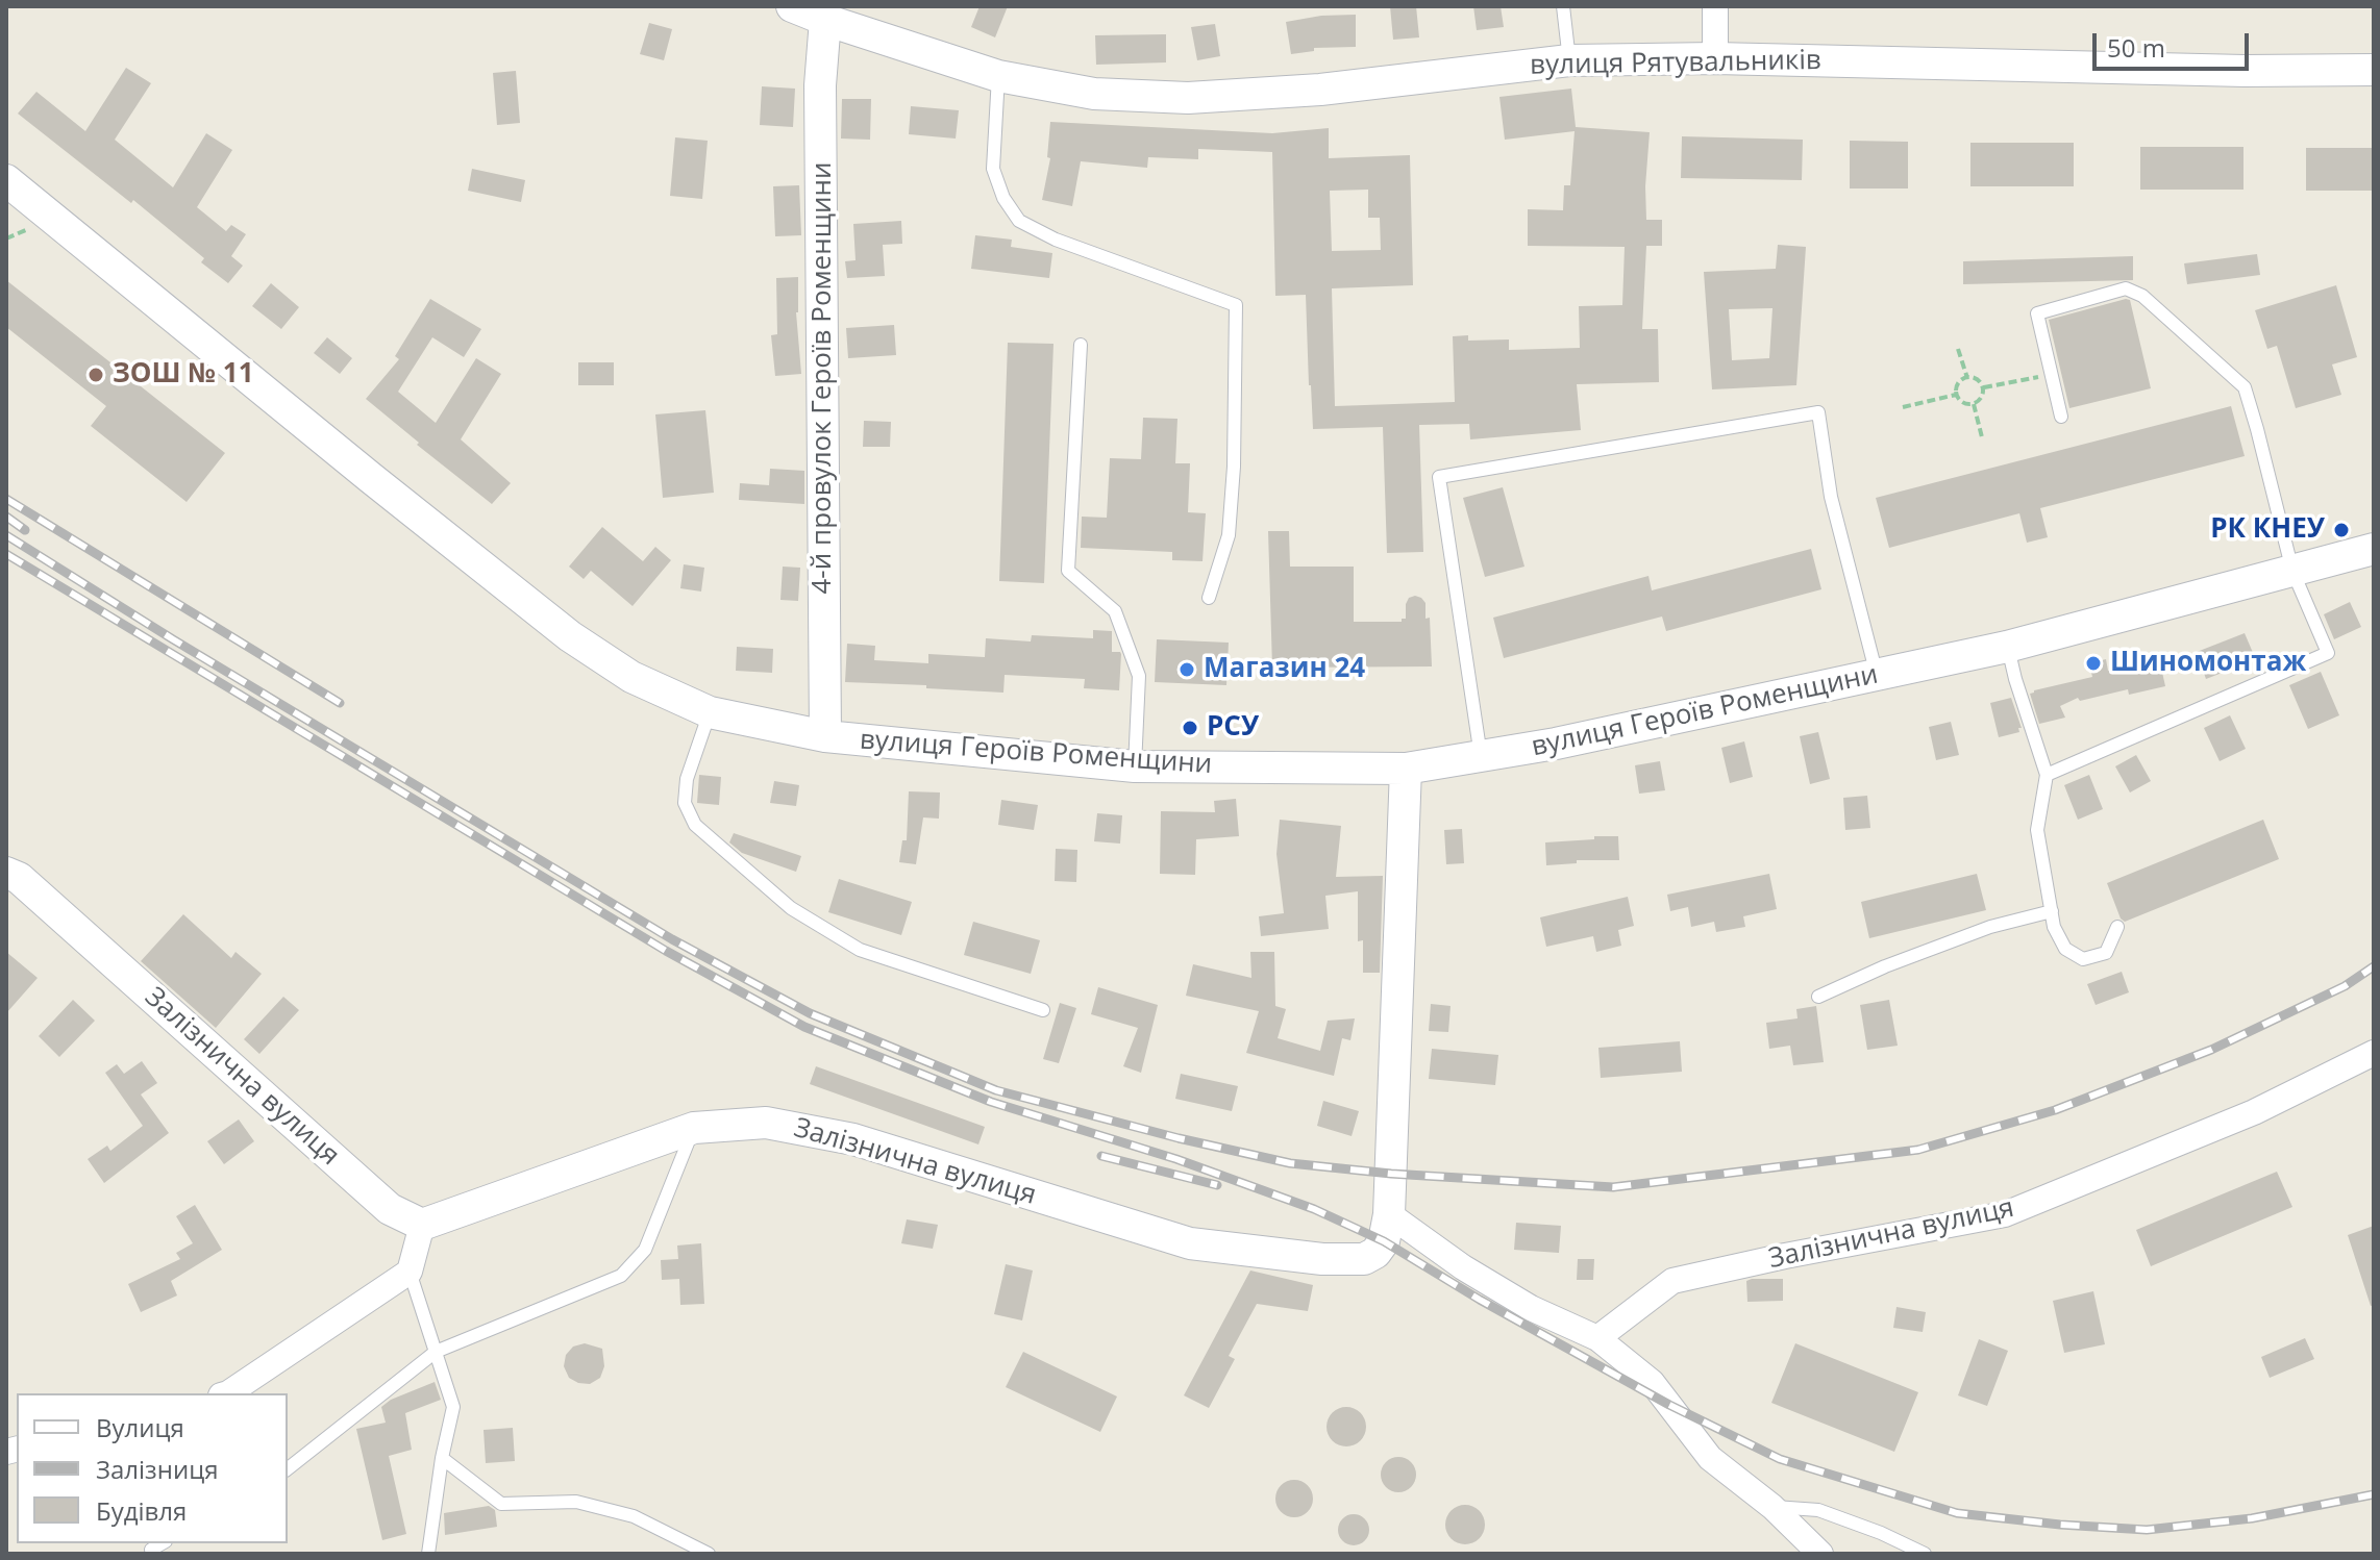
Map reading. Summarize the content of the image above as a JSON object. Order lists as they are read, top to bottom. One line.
{"streets":{"street":["вулиця Рятувальників","4-й провулок Героїв Роменщини","вулиця Героїв Роменщини","Залізнична вулиця"]},"crossings":[["вулиця Рятувальників","4-й провулок Героїв Роменщини"],["4-й провулок Героїв Роменщини","вулиця Героїв Роменщини"],["вулиця Героїв Роменщини","Залізнична вулиця"]],"places":["ЗОШ № 11","РК КНЕУ","Шиномонтаж","Магазин 24","РСУ"],"legend":["Вулиця","Залізниця","Будівля"],"scale_bar":"50 m"}
